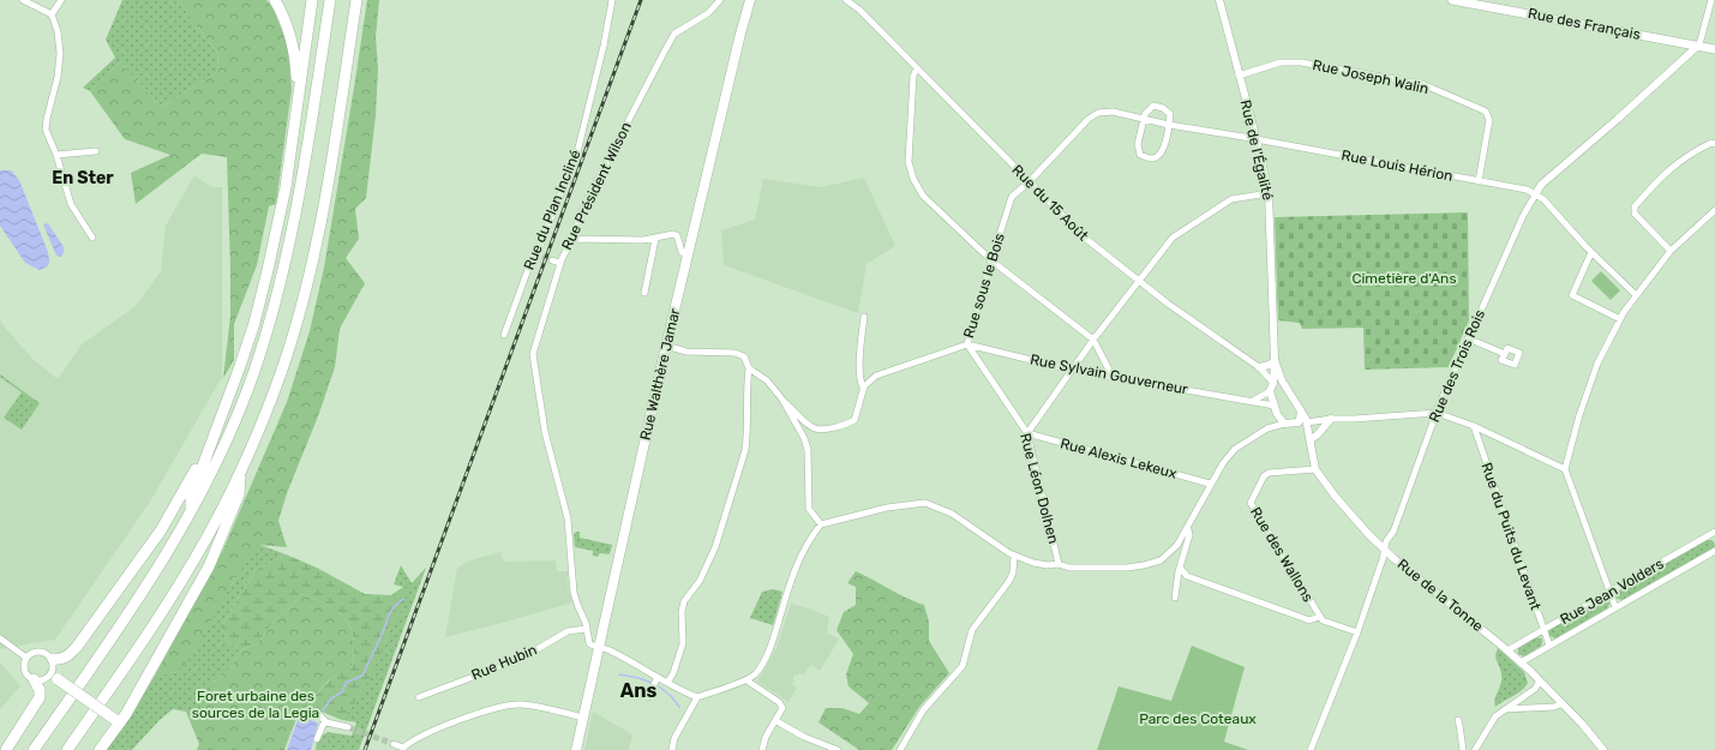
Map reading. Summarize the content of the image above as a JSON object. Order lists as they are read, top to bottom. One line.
{"streets":{"main road":["Rue des Français","Rue Walthère Jamar"],"street":["Rue Joseph Walin","Rue de l'Égalité","Rue Louis Hérion","Rue Président Wilson","Rue du 15 Août","Rue du Plan Incliné","Rue sous le Bois","Rue des Trois Rois","Rue Sylvain Gouverneur","Rue Alexis Lekeux","Rue Léon Dolhen","Rue du Puits du Levant","Rue des Wallons","Rue Jean Volders","Rue de la Tonne","Rue Hubin"]},"crossings":[["Rue des Français","Rue des Trois Rois"],["Rue Joseph Walin","Rue de l'Égalité"],["Rue Joseph Walin","Rue Louis Hérion"],["Rue de l'Égalité","Rue Louis Hérion"],["Rue de l'Égalité","Rue du 15 Août"],["Rue de l'Égalité","Rue de la Tonne"],["Rue Louis Hérion","Rue sous le Bois"],["Rue Louis Hérion","Rue des Trois Rois"],["Rue Président Wilson","Rue Walthère Jamar"],["Rue Président Wilson","Rue Hubin"],["Rue du 15 Août","Rue sous le Bois"],["Rue sous le Bois","Rue Sylvain Gouverneur"],["Rue sous le Bois","Rue Léon Dolhen"],["Rue des Trois Rois","Rue des Wallons"],["Rue des Trois Rois","Rue de la Tonne"],["Rue Sylvain Gouverneur","Rue Léon Dolhen"],["Rue Alexis Lekeux","Rue Léon Dolhen"],["Rue du Puits du Levant","Rue Jean Volders"],["Rue des Wallons","Rue de la Tonne"],["Rue Jean Volders","Rue de la Tonne"]],"districts":["En Ster","Ans"],"parks":["Cimetière d'Ans","Foret urbaine des sources de la Legia","Parc des Coteaux"]}
